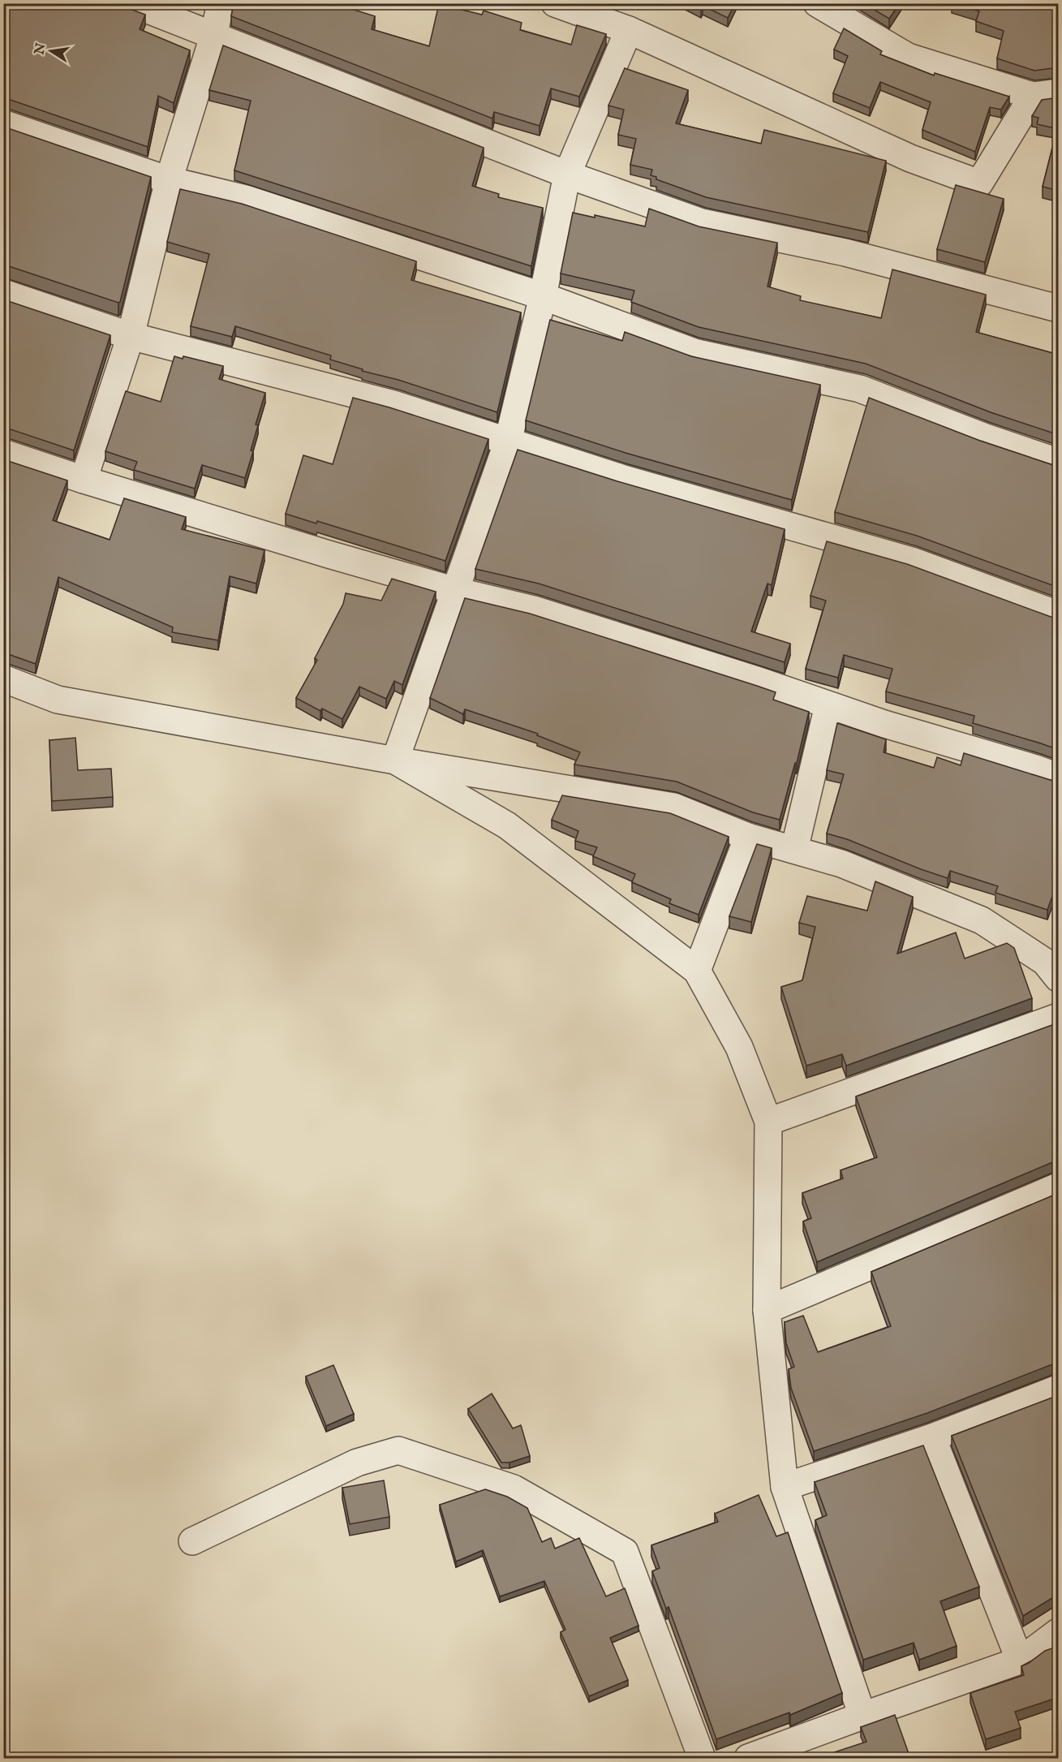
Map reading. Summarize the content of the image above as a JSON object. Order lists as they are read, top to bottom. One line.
{"north":"left"}
